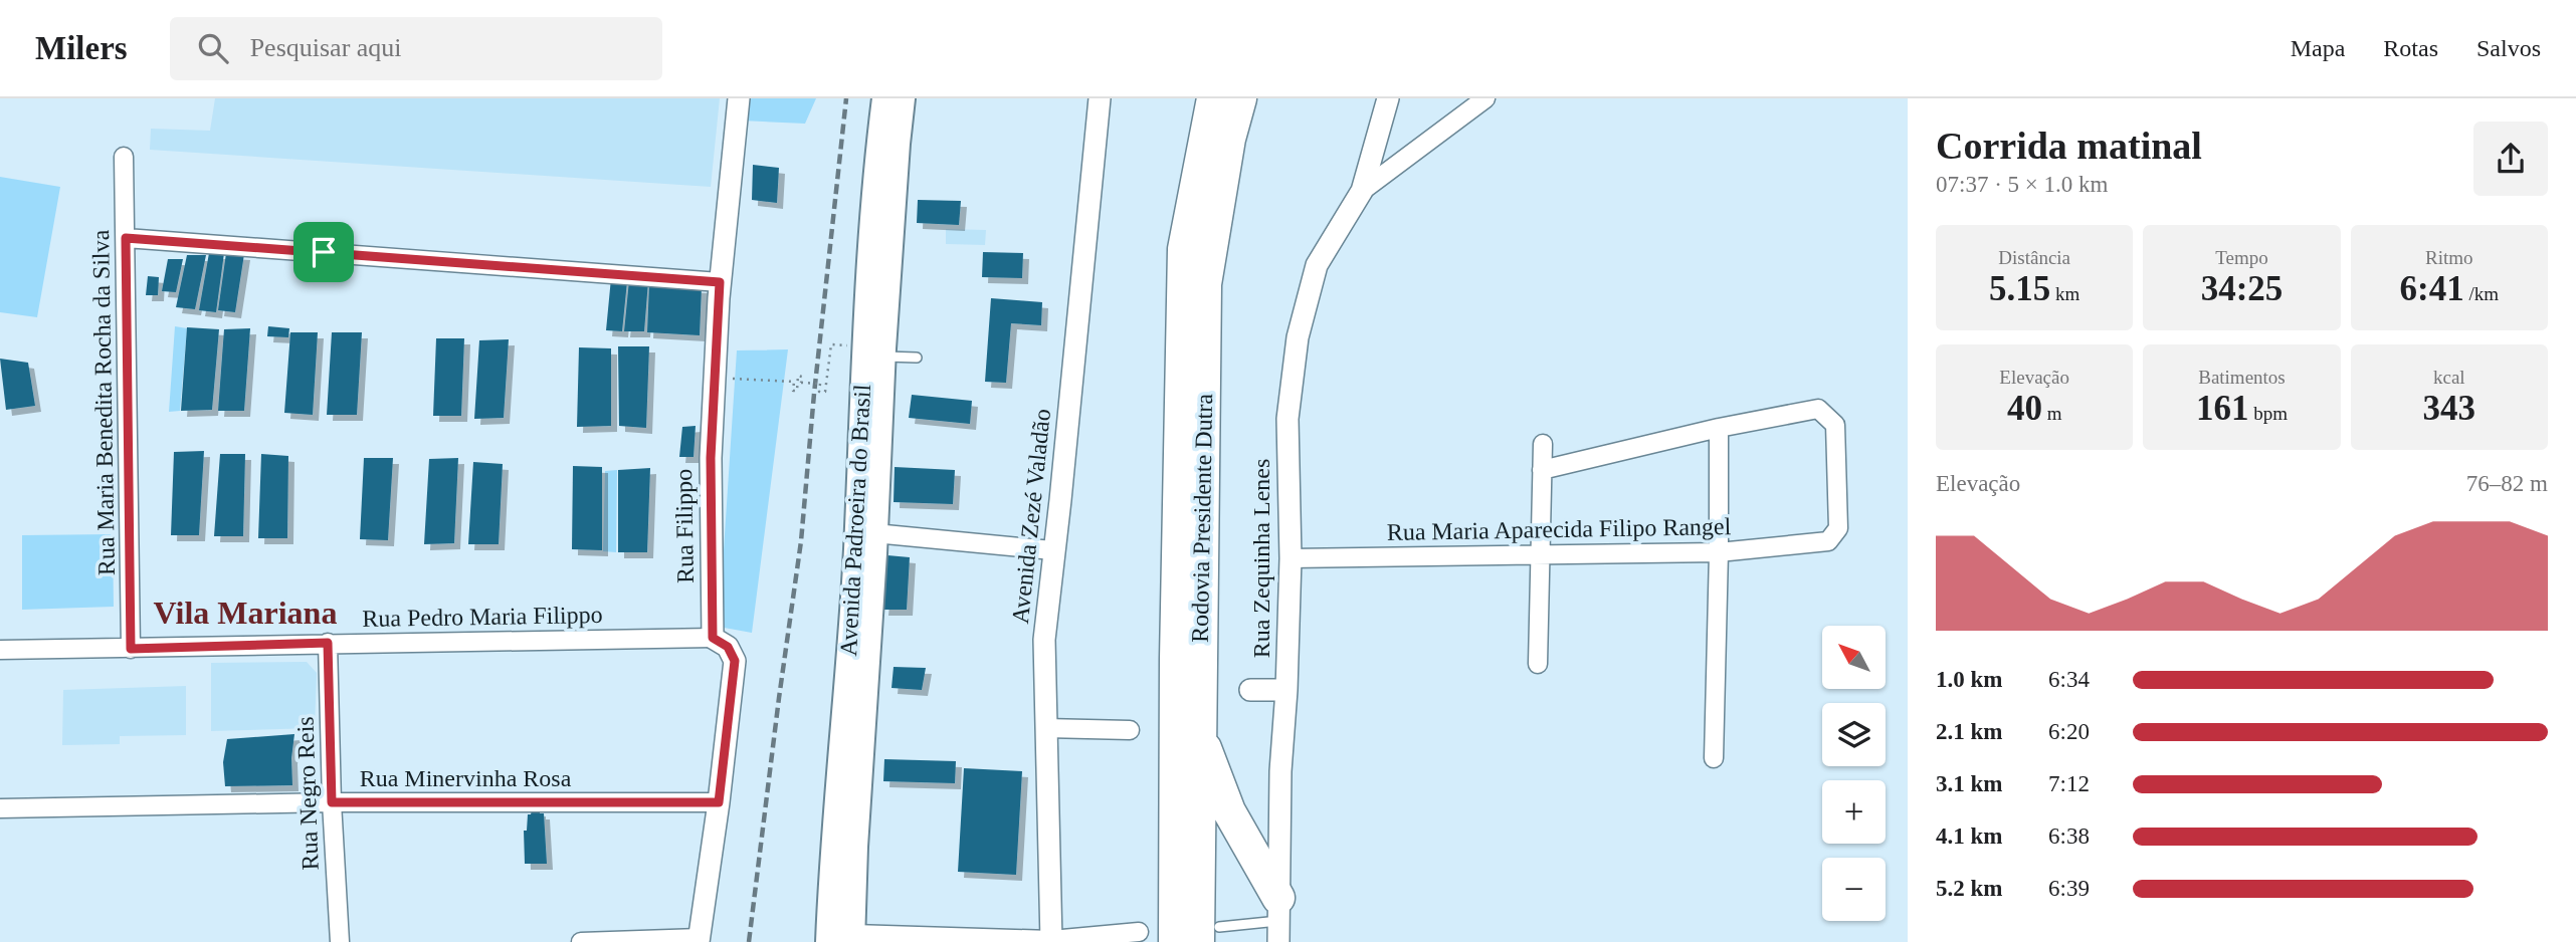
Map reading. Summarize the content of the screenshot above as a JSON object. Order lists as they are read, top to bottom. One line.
{"streets":{"highway":["Rodovia Presidente Dutra"],"main road":["Avenida Padroeira do Brasil"],"street":["Rua Maria Benedita Rocha da Silva","Avenida Zezé Valadão","Rua Filippo","Rua Maria Aparecida Filipo Rangel","Rua Zequinha Lenes","Rua Pedro Maria Filippo","Rua Minervinha Rosa","Rua Negro Reis"]},"crossings":[["Rua Maria Benedita Rocha da Silva","Rua Pedro Maria Filippo"],["Rua Filippo","Rua Pedro Maria Filippo"],["Rua Maria Aparecida Filipo Rangel","Rua Zequinha Lenes"],["Rua Pedro Maria Filippo","Rua Negro Reis"],["Rua Minervinha Rosa","Rua Negro Reis"]],"districts":["Vila Mariana"],"north":"top left","page":{"header":"Milers","search":"Pesquisar aqui","nav":["Mapa","Rotas","Salvos"],"heading":["Corrida matinal","07:37 · 5 × 1.0 km"],"stats":[["Distância","5.15 km"],["Tempo","34:25"],["Ritmo","6:41 /km"],["Elevação","40 m"],["Batimentos","161 bpm"],["kcal","343"]],"chart":["Elevação","76–82 m"],"map_buttons":["+","−"],"list":[{"name":"1.0 km","note":"6:34"},{"name":"2.1 km","note":"6:20"},{"name":"3.1 km","note":"7:12"},{"name":"4.1 km","note":"6:38"},{"name":"5.2 km","note":"6:39"}]}}
